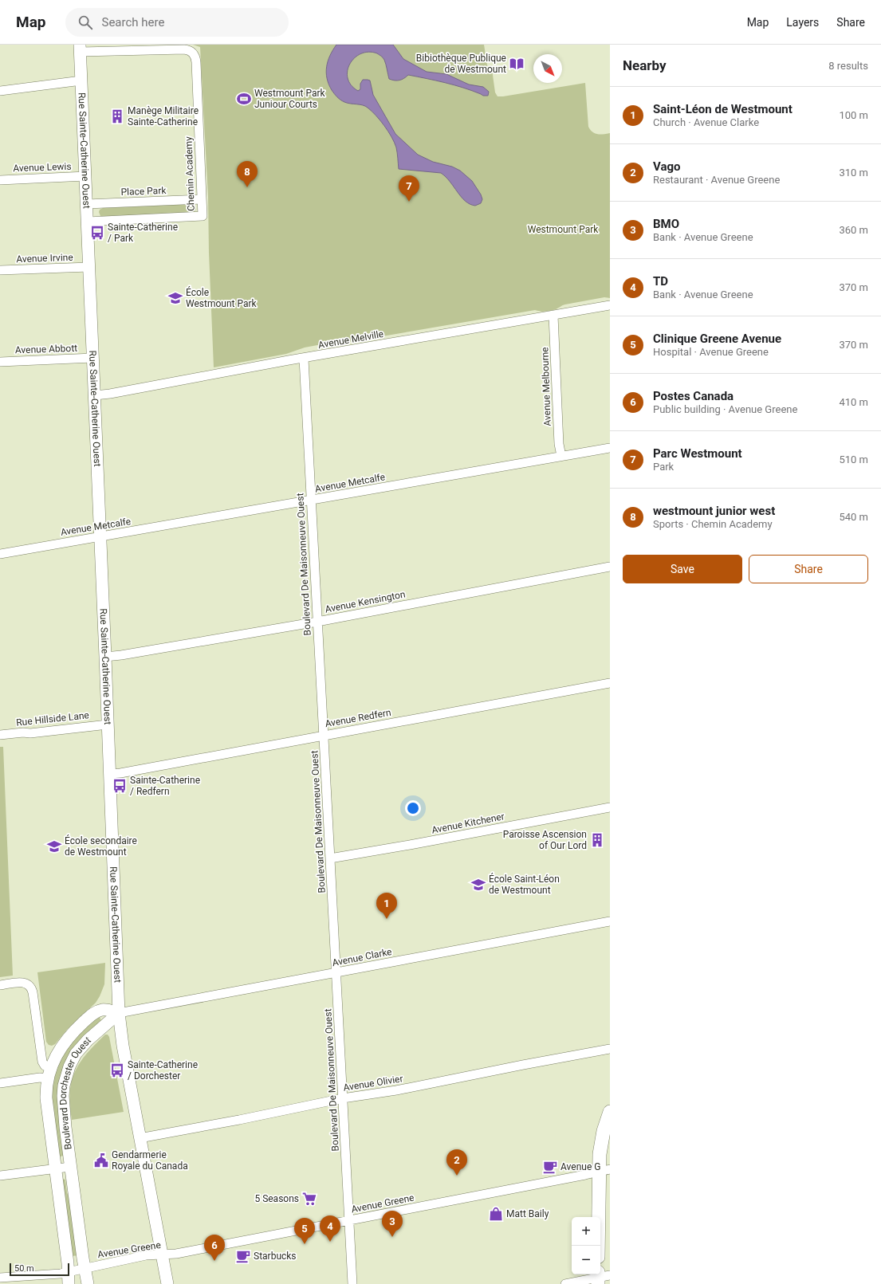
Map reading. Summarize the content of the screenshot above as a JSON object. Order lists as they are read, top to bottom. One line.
{"streets":{"main road":["Rue Sainte-Catherine Ouest","Boulevard Dorchester Ouest"],"street":["Avenue Lewis","Chemin Academy","Place Park","Avenue Irvine","Avenue Melville","Avenue Abbott","Avenue Melbourne","Avenue Metcalfe","Boulevard De Maisonneuve Ouest","Avenue Kensington","Avenue Redfern","Rue Hillside Lane","Avenue Kitchener","Avenue Clarke","Avenue Olivier","Avenue Greene"]},"crossings":[["Rue Sainte-Catherine Ouest","Avenue Lewis"],["Rue Sainte-Catherine Ouest","Chemin Academy"],["Rue Sainte-Catherine Ouest","Place Park"],["Rue Sainte-Catherine Ouest","Avenue Irvine"],["Rue Sainte-Catherine Ouest","Avenue Melville"],["Rue Sainte-Catherine Ouest","Avenue Abbott"],["Rue Sainte-Catherine Ouest","Avenue Metcalfe"],["Rue Sainte-Catherine Ouest","Avenue Kensington"],["Rue Sainte-Catherine Ouest","Avenue Redfern"],["Rue Sainte-Catherine Ouest","Rue Hillside Lane"],["Rue Sainte-Catherine Ouest","Avenue Clarke"],["Rue Sainte-Catherine Ouest","Avenue Olivier"],["Rue Sainte-Catherine Ouest","Boulevard Dorchester Ouest"],["Rue Sainte-Catherine Ouest","Avenue Greene"],["Chemin Academy","Place Park"],["Avenue Melville","Avenue Melbourne"],["Avenue Melville","Boulevard De Maisonneuve Ouest"],["Avenue Melbourne","Avenue Metcalfe"],["Avenue Metcalfe","Boulevard De Maisonneuve Ouest"],["Boulevard De Maisonneuve Ouest","Avenue Kensington"],["Boulevard De Maisonneuve Ouest","Avenue Redfern"],["Boulevard De Maisonneuve Ouest","Avenue Kitchener"],["Boulevard De Maisonneuve Ouest","Avenue Clarke"],["Boulevard De Maisonneuve Ouest","Avenue Olivier"],["Boulevard De Maisonneuve Ouest","Avenue Greene"],["Avenue Clarke","Boulevard Dorchester Ouest"],["Boulevard Dorchester Ouest","Avenue Greene"]],"parks":["Westmount Park"],"places":{"library":["Bibiothèque Publique de Westmount"],"sports":["Westmount Park Juniour Courts"],"building":["Manège Militaire Sainte-Catherine","Paroisse Ascension of Our Lord"],"bus stop":["Sainte-Catherine / Park","Sainte-Catherine / Redfern","Sainte-Catherine / Dorchester"],"school or university":["École Westmount Park","École secondaire de Westmount","École Saint-Léon de Westmount"],"public building":["Gendarmerie Royale du Canada"],"cafe":["Avenue G","Starbucks"],"supermarket":["5 Seasons"],"shop":["Matt Baily"]},"scale_bar":"50 m","north":"bottom right","page":{"header":"Map","search":"Search here","nav":["Map","Layers","Share"],"heading":["Nearby","8 results"],"list":[{"mark":"1","name":"Saint-Léon de Westmount","note":"Church · Avenue Clarke","value":"100 m"},{"mark":"2","name":"Vago","note":"Restaurant · Avenue Greene","value":"310 m"},{"mark":"3","name":"BMO","note":"Bank · Avenue Greene","value":"360 m"},{"mark":"4","name":"TD","note":"Bank · Avenue Greene","value":"370 m"},{"mark":"5","name":"Clinique Greene Avenue","note":"Hospital · Avenue Greene","value":"370 m"},{"mark":"6","name":"Postes Canada","note":"Public building · Avenue Greene","value":"410 m"},{"mark":"7","name":"Parc Westmount","note":"Park","value":"510 m"},{"mark":"8","name":"westmount junior west","note":"Sports · Chemin Academy","value":"540 m"}],"pins":["8","7","1","2","3","4","5","6"],"buttons":["Save","Share"],"map_buttons":["+","−"],"scale":"50 m"}}
